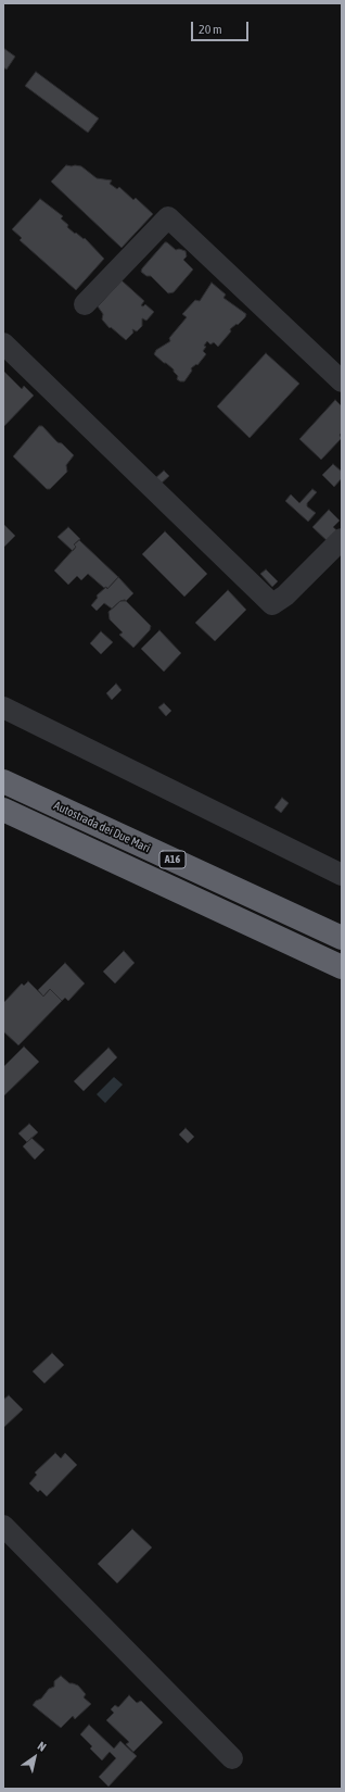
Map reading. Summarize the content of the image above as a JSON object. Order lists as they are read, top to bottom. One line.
{"streets":{"highway":["Autostrada dei Due Mari","A16"]},"scale_bar":"20 m","north":"top right"}
